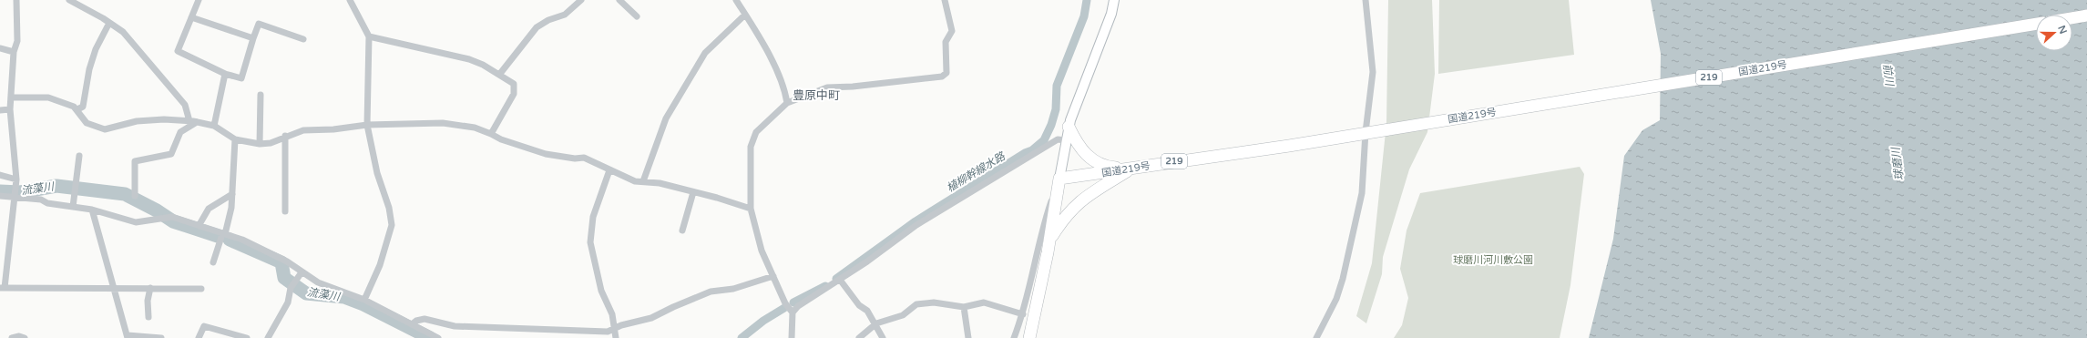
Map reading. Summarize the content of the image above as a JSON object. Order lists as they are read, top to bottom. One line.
{"streets":{"highway":["国道219号","219"]},"districts":["豊原中町"],"water":["前川","球磨川","植柳幹線水路","流藻川"],"parks":["球磨川河川敷公園"],"north":"right"}
